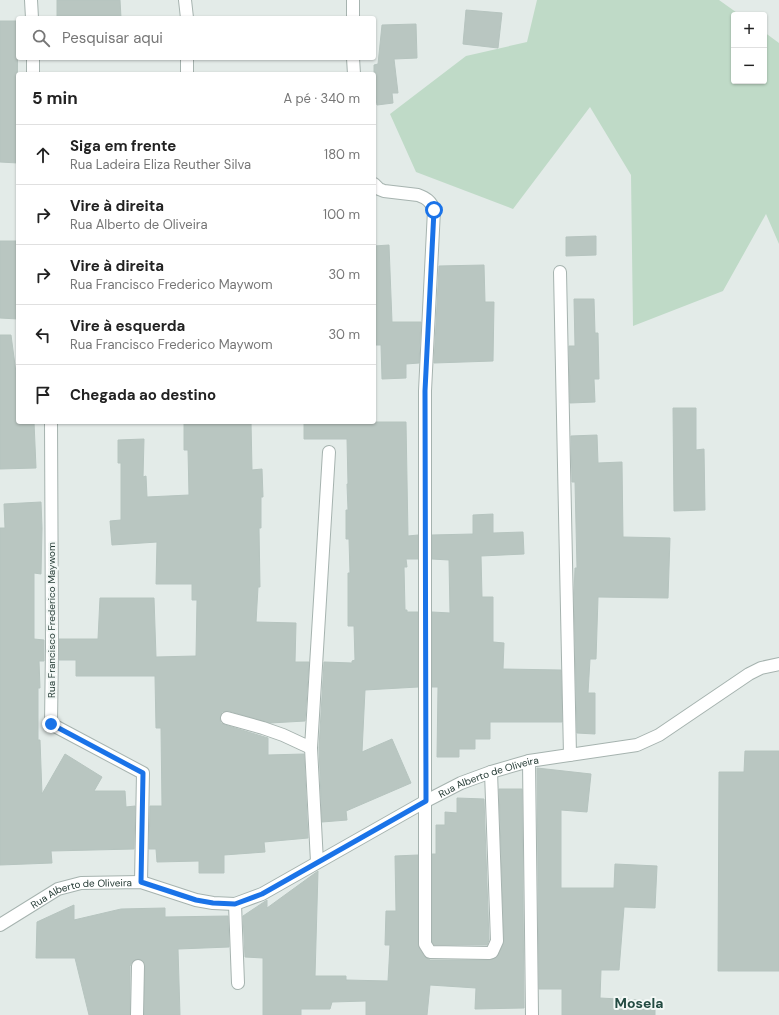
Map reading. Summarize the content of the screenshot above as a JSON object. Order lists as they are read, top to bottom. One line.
{"streets":{"street":["Rua Francisco Frederico Maywom","Rua Alberto de Oliveira"]},"crossings":[["Rua Francisco Frederico Maywom","Rua Alberto de Oliveira"]],"districts":["Mosela"],"page":{"map_buttons":["+","−"],"search":"Pesquisar aqui","heading":["5 min","A pé · 340 m"],"list":[["Siga em frente","Rua Ladeira Eliza Reuther Silva","180 m"],["Vire à direita","Rua Alberto de Oliveira","100 m"],["Vire à direita","Rua Francisco Frederico Maywom","30 m"],["Vire à esquerda","Rua Francisco Frederico Maywom","30 m"],"Chegada ao destino"]}}
